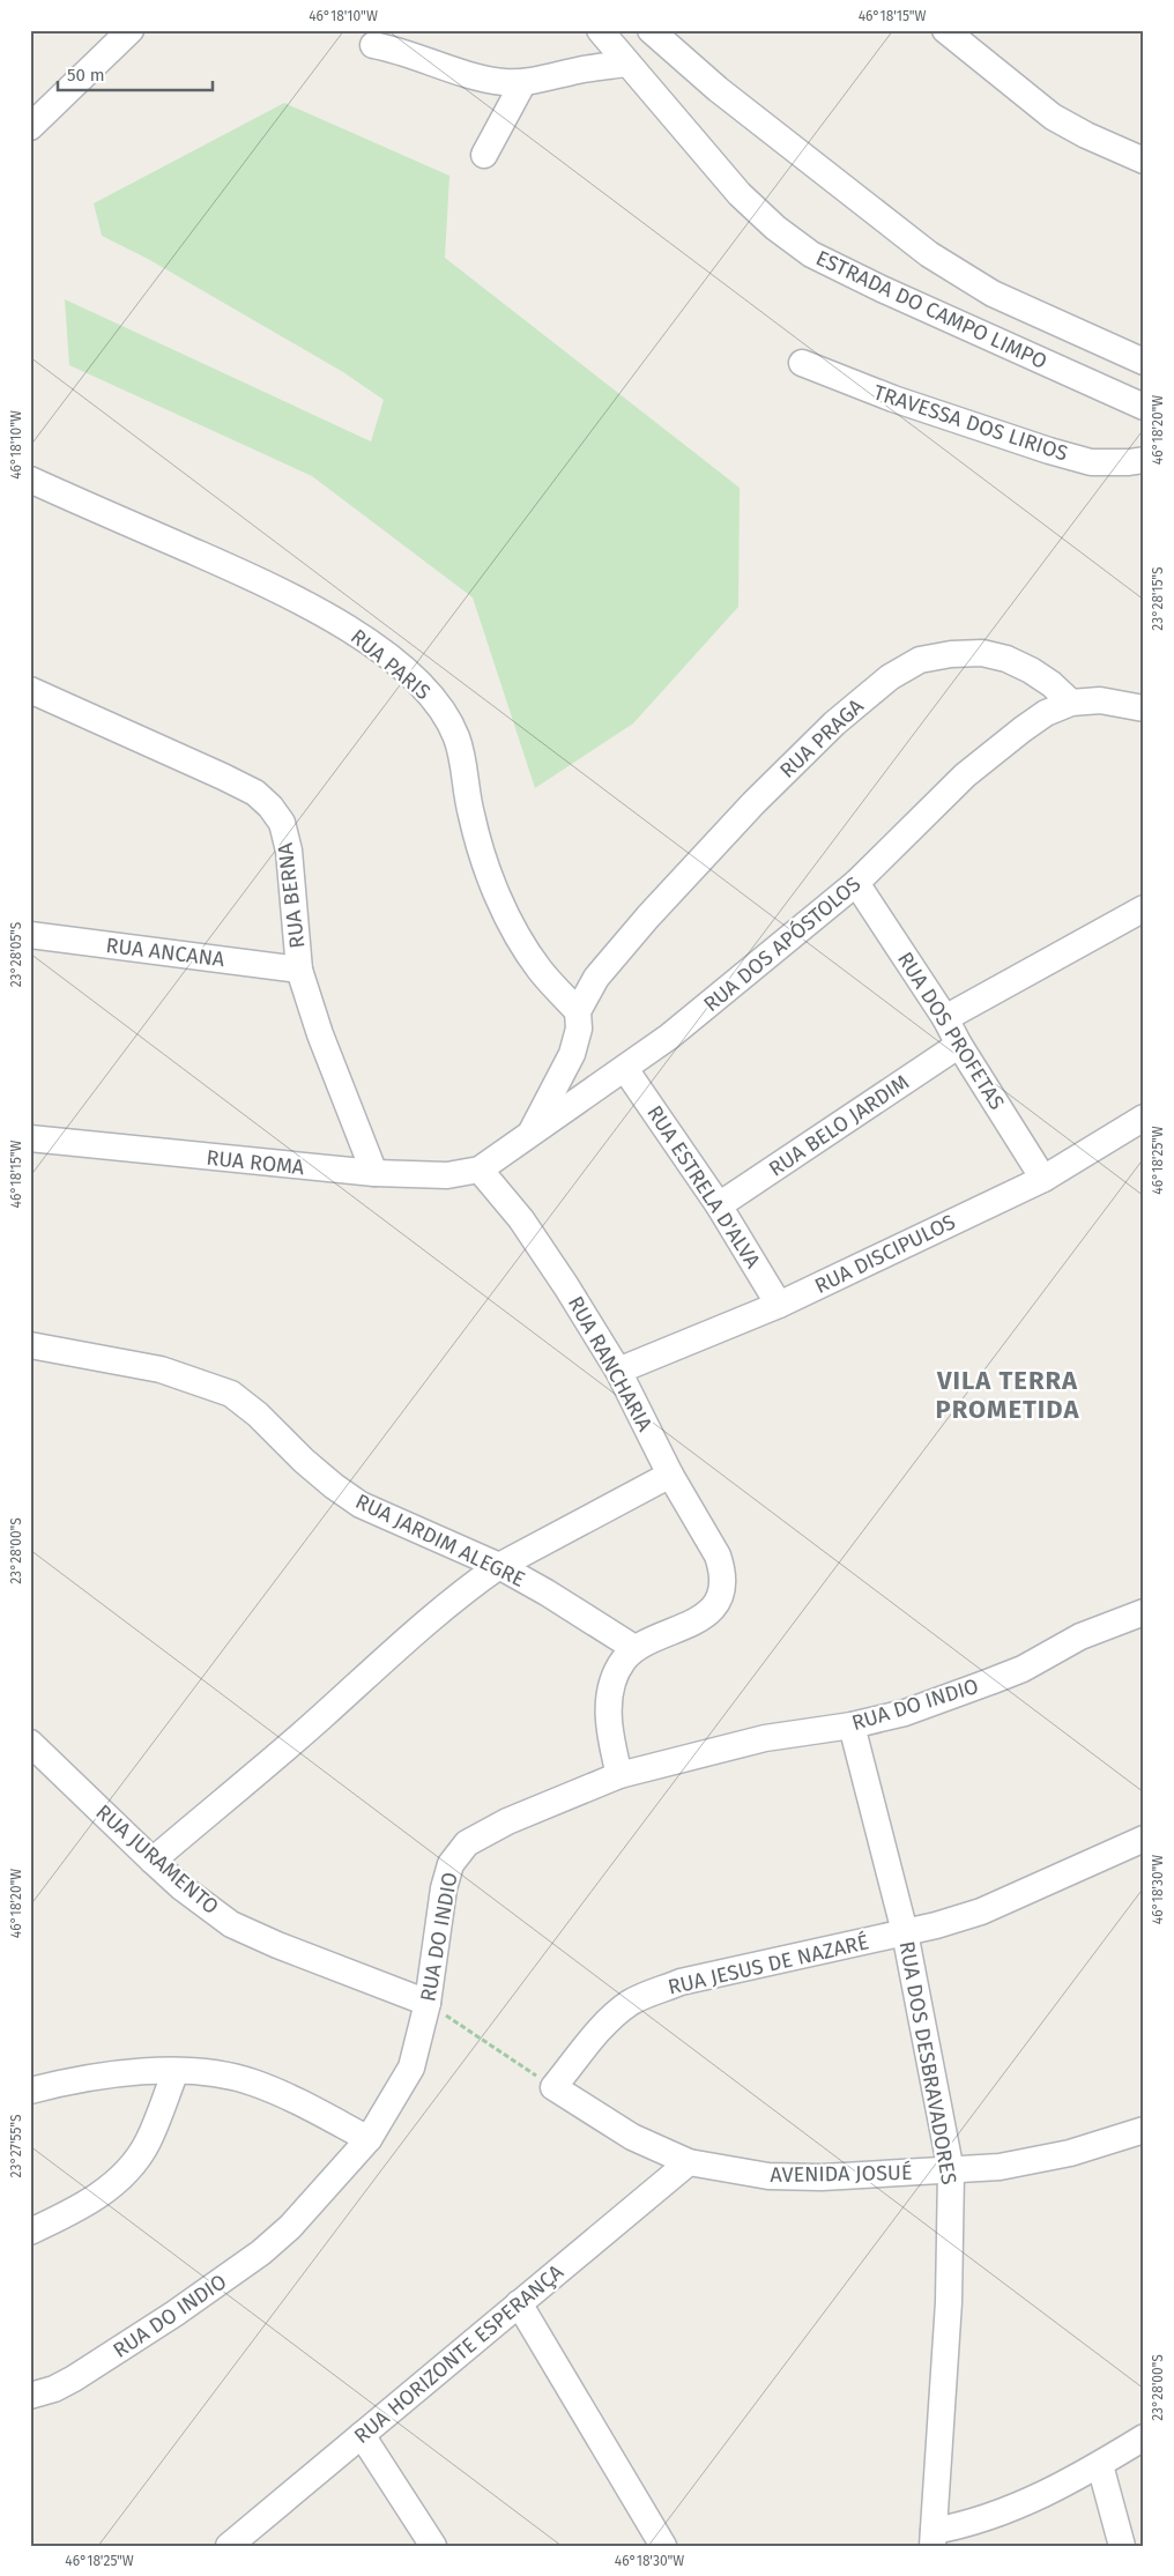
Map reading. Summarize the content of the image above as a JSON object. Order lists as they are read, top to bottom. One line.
{"streets":{"street":["ESTRADA DO CAMPO LIMPO","TRAVESSA DOS LIRIOS","RUA PARIS","RUA PRAGA","RUA BERNA","RUA DOS APÓSTOLOS","RUA ANCANA","RUA DOS PROFETAS","RUA BELO JARDIM","RUA ROMA","RUA ESTRELA D'ALVA","RUA DISCIPULOS","RUA RANCHARIA","RUA JARDIM ALEGRE","RUA DO INDIO","RUA JURAMENTO","RUA JESUS DE NAZARÉ","RUA DOS DESBRAVADORES","AVENIDA JOSUÉ","RUA HORIZONTE ESPERANÇA"]},"crossings":[["RUA PARIS","RUA PRAGA"],["RUA PRAGA","RUA DOS APÓSTOLOS"],["RUA BERNA","RUA ANCANA"],["RUA BERNA","RUA ROMA"],["RUA DOS APÓSTOLOS","RUA DOS PROFETAS"],["RUA DOS APÓSTOLOS","RUA ROMA"],["RUA DOS APÓSTOLOS","RUA ESTRELA D'ALVA"],["RUA DOS APÓSTOLOS","RUA RANCHARIA"],["RUA DOS PROFETAS","RUA BELO JARDIM"],["RUA DOS PROFETAS","RUA DISCIPULOS"],["RUA BELO JARDIM","RUA ESTRELA D'ALVA"],["RUA ROMA","RUA RANCHARIA"],["RUA ESTRELA D'ALVA","RUA DISCIPULOS"],["RUA DISCIPULOS","RUA RANCHARIA"],["RUA RANCHARIA","RUA JARDIM ALEGRE"],["RUA DO INDIO","RUA JURAMENTO"],["RUA DO INDIO","RUA DOS DESBRAVADORES"],["RUA JESUS DE NAZARÉ","RUA DOS DESBRAVADORES"],["RUA JESUS DE NAZARÉ","AVENIDA JOSUÉ"],["RUA DOS DESBRAVADORES","AVENIDA JOSUÉ"],["AVENIDA JOSUÉ","RUA HORIZONTE ESPERANÇA"]],"districts":["VILA TERRA PROMETIDA"],"scale_bar":"50 m","coordinates":["46°18'10\"W","46°18'15\"W","46°18'20\"W","23°28'15\"S","23°28'05\"S","46°18'25\"W","23°28'00\"S","46°18'30\"W","23°27'55\"S"]}
